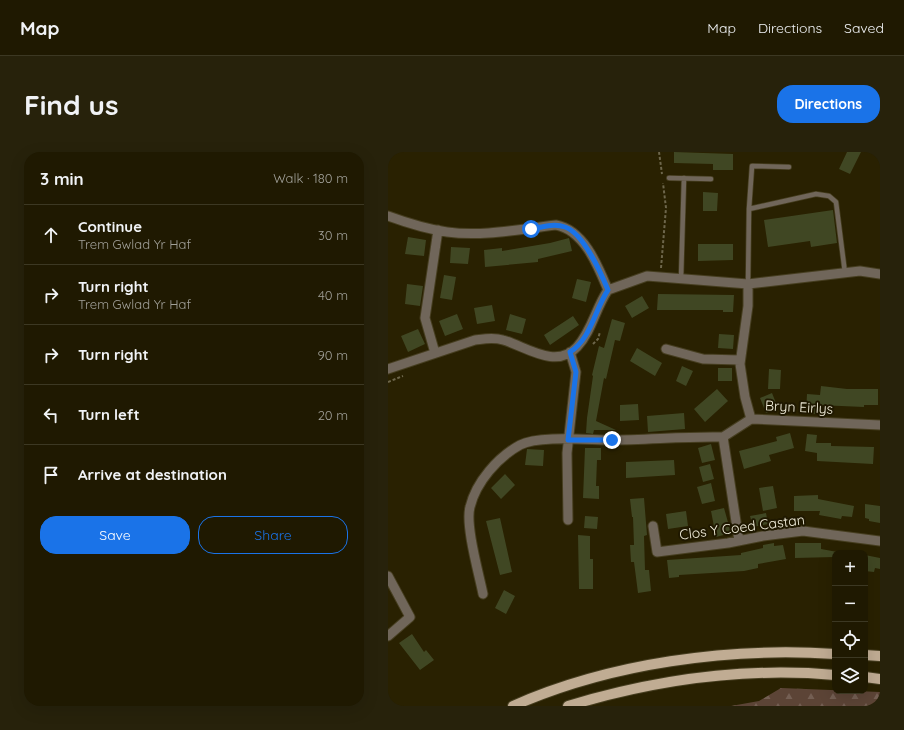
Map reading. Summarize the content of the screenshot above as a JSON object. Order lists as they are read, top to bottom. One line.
{"streets":{"street":["Bryn Eirlys","Clos Y Coed Castan"]},"page":{"header":"Map","nav":["Map","Directions","Saved"],"buttons":["Directions",["Save","Share"]],"title":"Find us","heading":["3 min","Walk · 180 m"],"list":[["Continue","Trem Gwlad Yr Haf","30 m"],["Turn right","Trem Gwlad Yr Haf","40 m"],["Turn right","90 m"],["Turn left","20 m"],"Arrive at destination"],"map_buttons":["+","−"]}}
